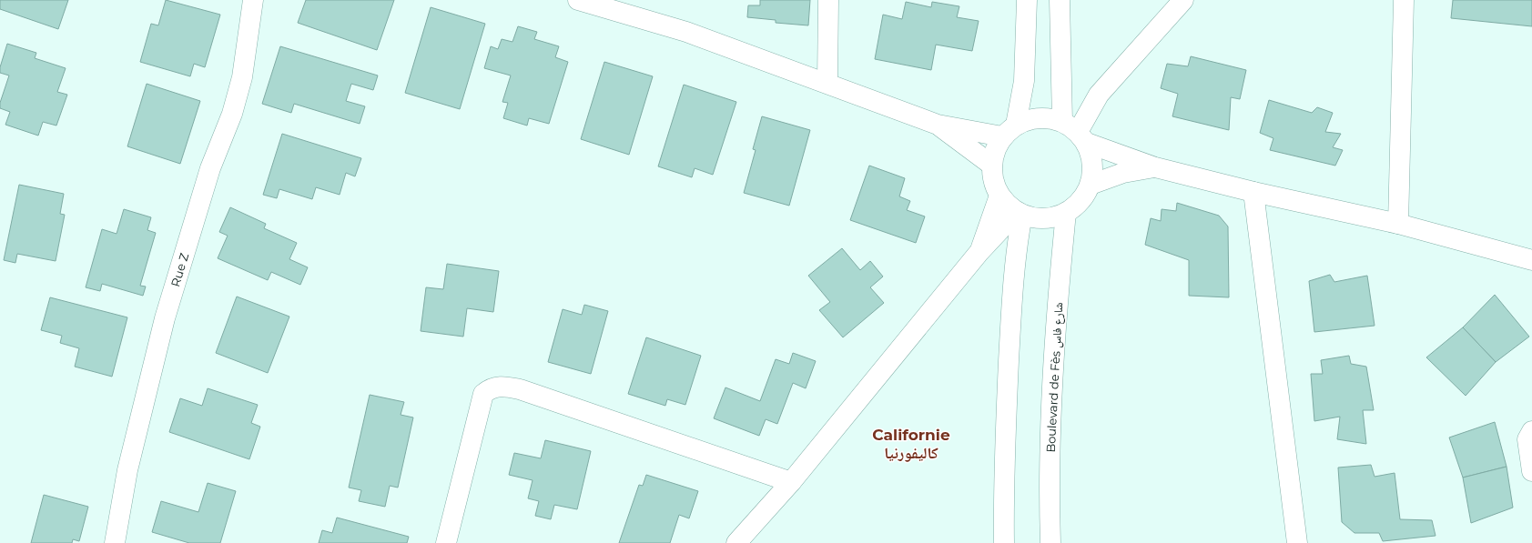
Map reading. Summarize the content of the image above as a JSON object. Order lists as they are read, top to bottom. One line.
{"streets":{"street":["Rue Z","Boulevard de Fès شارع فاس"]},"districts":["Californie كاليفورنيا"]}
